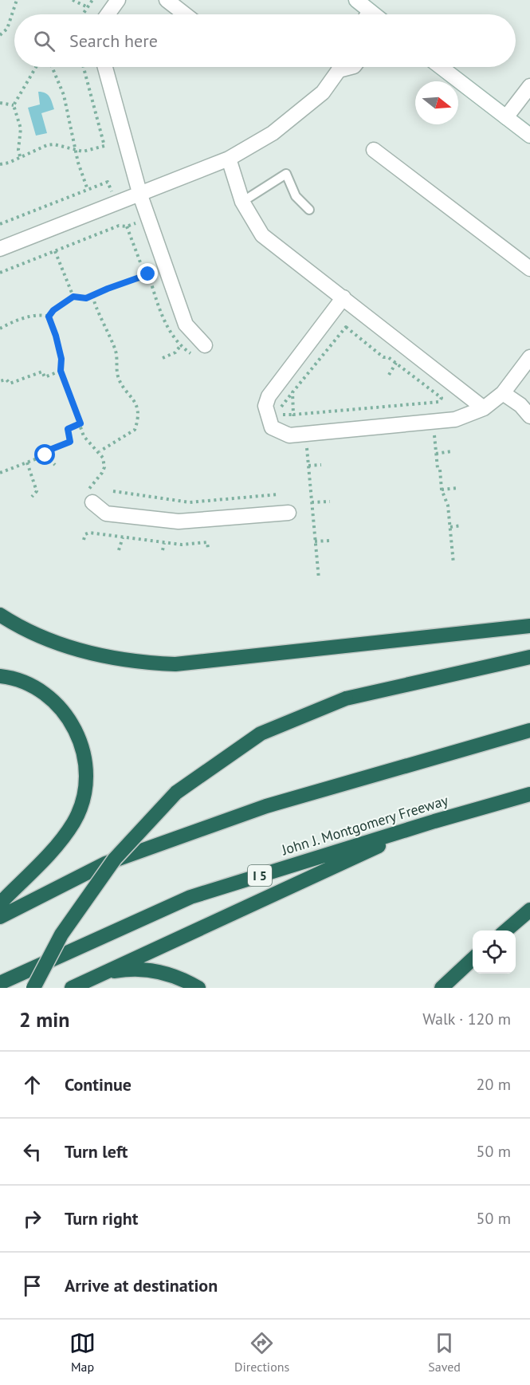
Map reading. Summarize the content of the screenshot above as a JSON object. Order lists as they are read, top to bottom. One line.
{"streets":{"highway":["John J. Montgomery Freeway","I 5"]},"north":"right","page":{"search":"Search here","heading":["2 min","Walk · 120 m"],"list":[["Continue","20 m"],["Turn left","50 m"],["Turn right","50 m"],"Arrive at destination"],"nav":["Map","Directions","Saved"]}}
